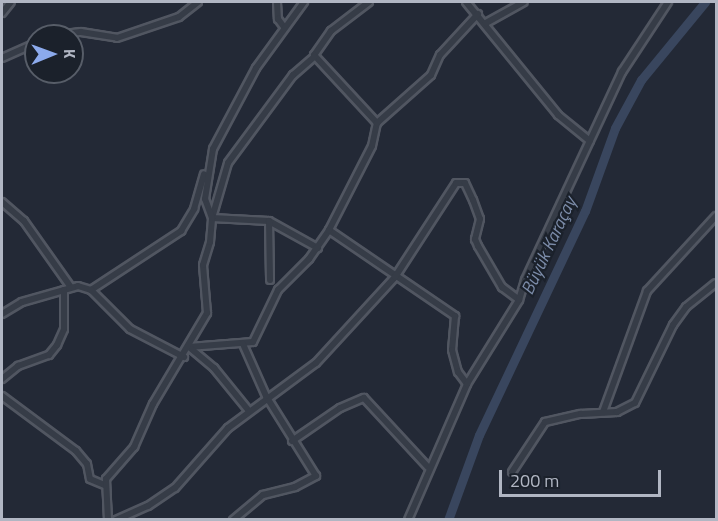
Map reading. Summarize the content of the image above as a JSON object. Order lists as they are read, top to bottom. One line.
{"water":["Büyük Karaçay"],"scale_bar":"200 m","north":"right"}
